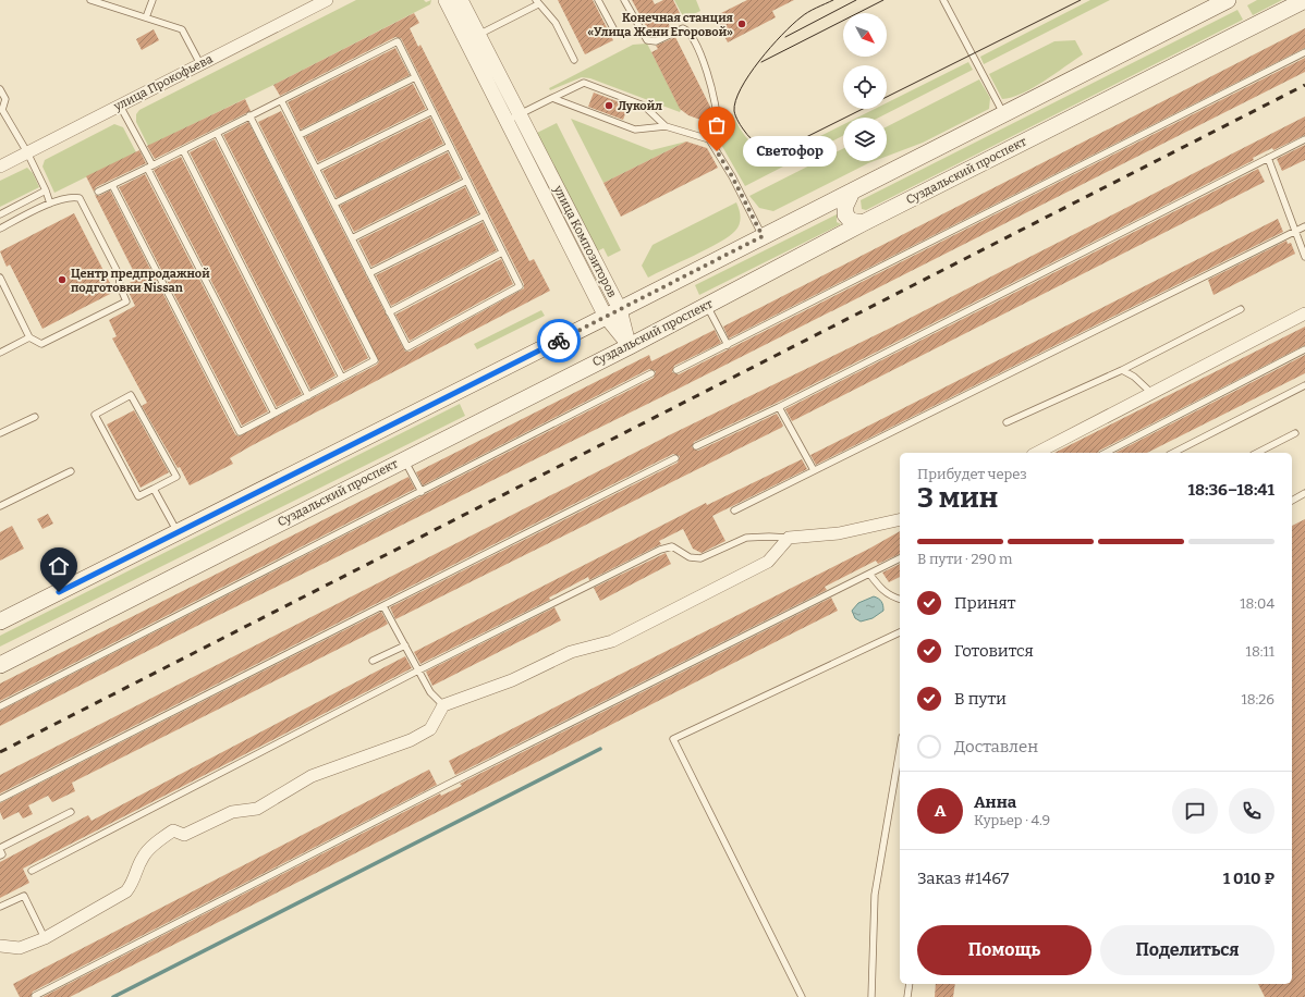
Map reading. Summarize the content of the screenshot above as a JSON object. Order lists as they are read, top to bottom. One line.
{"streets":{"main road":["Суздальский проспект"],"street":["улица Прокофьева","улица Композиторов"]},"crossings":[["Суздальский проспект","улица Композиторов"]],"places":["Конечная станция «Улица Жени Егоровой»","Лукойл","Светофор","Центр предпродажной подготовки Nissan"],"north":"bottom right","page":{"bubble":"Светофор","heading":["3 мин","Прибудет через","18:36–18:41"],"panel":["Анна","Курьер · 4.9","Заказ #1467","1 010 ₽"],"bar":"В пути · 290 m","list":[["Принят","18:04"],["Готовится","18:11"],["В пути","18:26"],"Доставлен"],"round":"А","buttons":["Помощь","Поделиться"]}}
